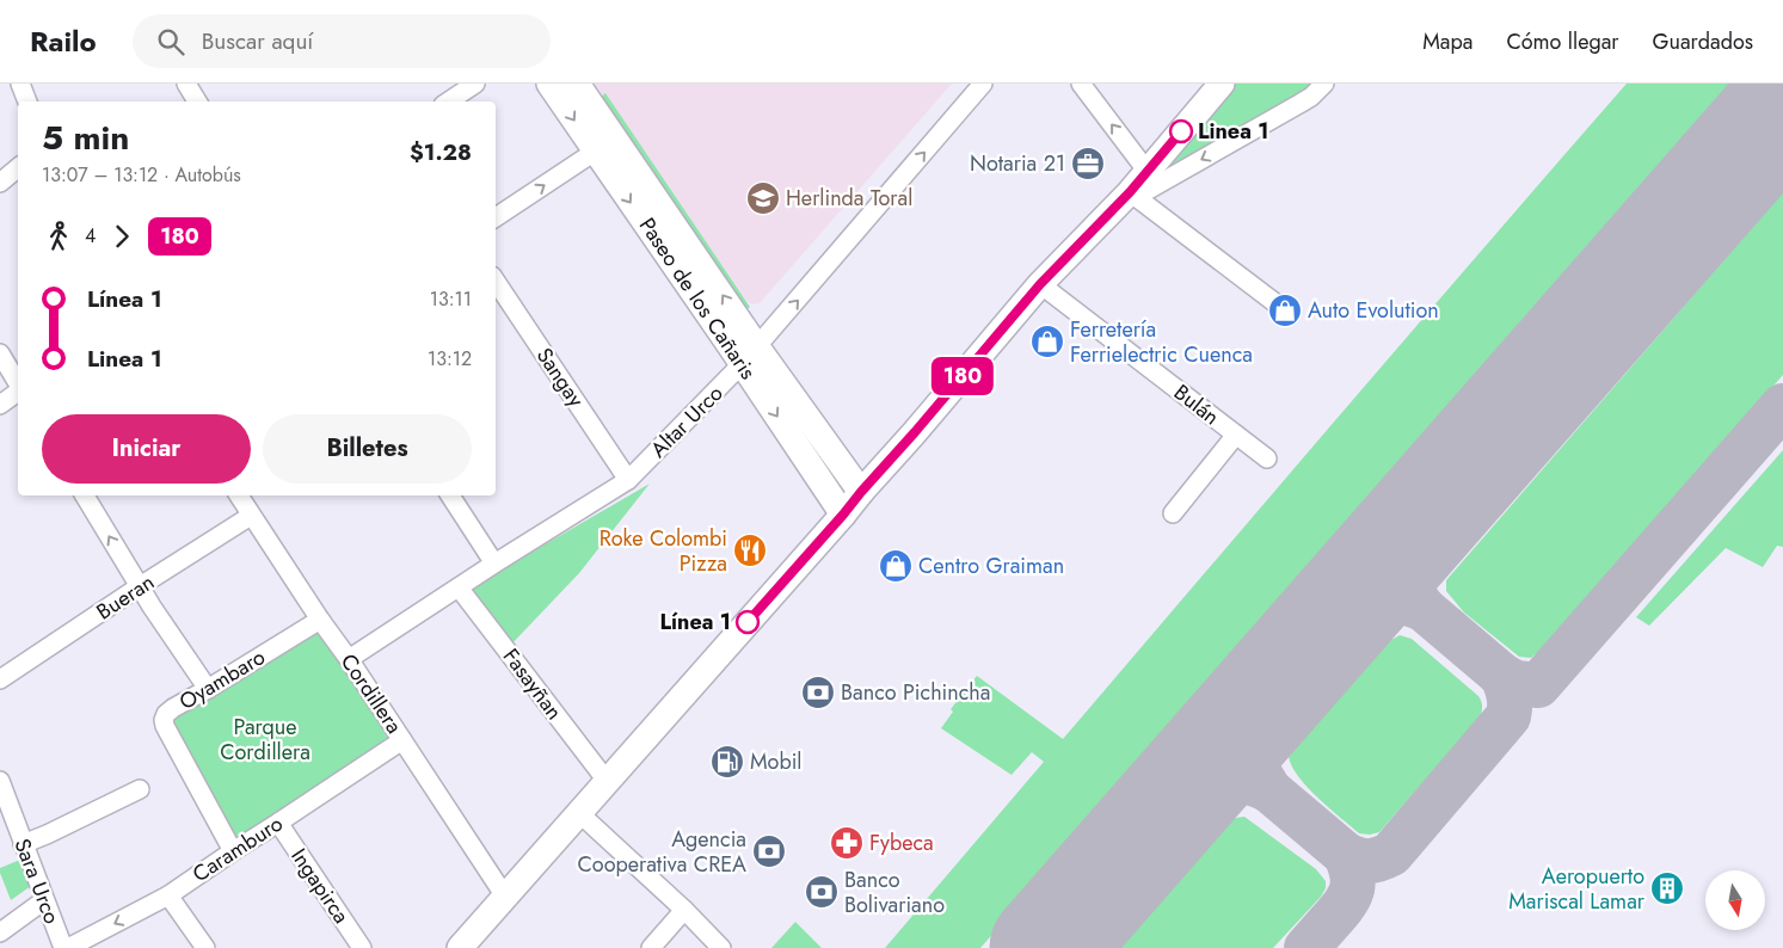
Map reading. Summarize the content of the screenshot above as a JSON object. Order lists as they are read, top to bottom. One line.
{"streets":{"main road":["Paseo de los Cañaris"],"street":["Sangay","Bulán","Altar Urco","Bueran","Oyambaro","Fasayñan","Cordillera","Caramburo","Sara Urco","Ingapirca"]},"crossings":[["Paseo de los Cañaris","Altar Urco"],["Sangay","Altar Urco"],["Altar Urco","Fasayñan"],["Altar Urco","Cordillera"],["Bueran","Cordillera"],["Oyambaro","Cordillera"],["Oyambaro","Caramburo"],["Cordillera","Caramburo"],["Caramburo","Ingapirca"]],"one_way":["Altar Urco"],"parks":["Parque Cordillera"],"places":{"other":["Linea 1","Línea 1"],"office":["Notaria 21"],"school or university":["Herlinda Toral"],"shop":["Auto Evolution","Ferretería Ferrielectric Cuenca","Centro Graiman"],"restaurant":["Roke Colombi Pizza"],"bank":["Banco Pichincha","Agencia Cooperativa CREA","Banco Bolivariano"],"fuel station":["Mobil"],"pharmacy":["Fybeca"],"building":["Aeropuerto Mariscal Lamar"]},"lines":["bus line 180"],"north":"bottom","page":{"header":"Railo","search":"Buscar aquí","nav":["Mapa","Cómo llegar","Guardados"],"on_map":"180","heading":["5 min","13:07 – 13:12 · Autobús","$1.28"],"legs":["4","180"],"list":[{"name":"Línea 1","value":"13:11"},{"name":"Linea 1","value":"13:12"}],"buttons":["Iniciar","Billetes"]}}
